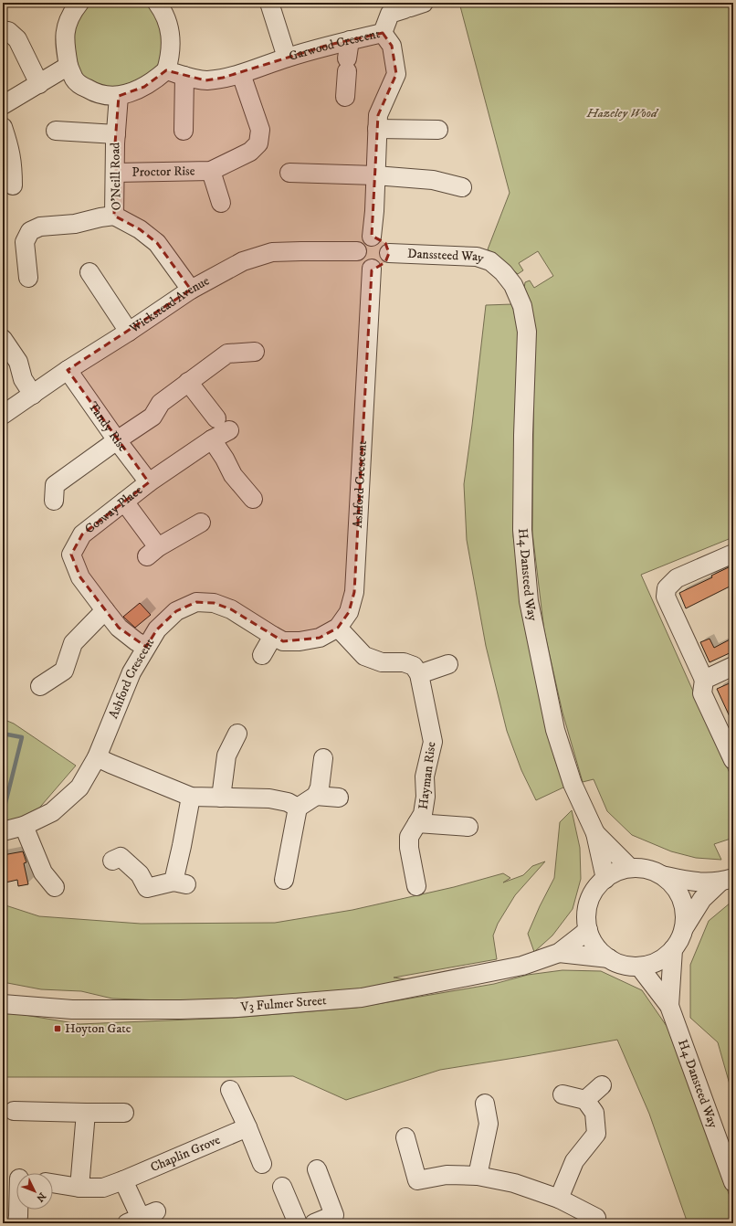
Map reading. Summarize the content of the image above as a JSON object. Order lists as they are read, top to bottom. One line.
{"streets":{"street":["Garwood Crescent","Proctor Rise","O'Neill Road","Danssteed Way","Wickstead Avenue","Tandy Rise","Ashford Crescent","Cosway Place","H4 Dansteed Way","Hayman Rise","V3 Fulmer Street","Chaplin Grove"]},"crossings":[["Garwood Crescent","Proctor Rise"],["Garwood Crescent","Danssteed Way"],["Garwood Crescent","Wickstead Avenue"],["Garwood Crescent","Ashford Crescent"],["Proctor Rise","O'Neill Road"],["O'Neill Road","Wickstead Avenue"],["Danssteed Way","Wickstead Avenue"],["Danssteed Way","Ashford Crescent"],["Danssteed Way","H4 Dansteed Way"],["Wickstead Avenue","Tandy Rise"],["Wickstead Avenue","Ashford Crescent"],["Tandy Rise","Cosway Place"],["Ashford Crescent","Cosway Place"],["H4 Dansteed Way","V3 Fulmer Street"]],"parks":["Hazeley Wood"],"places":{"transit":["Hoyton Gate"]},"north":"bottom right"}
